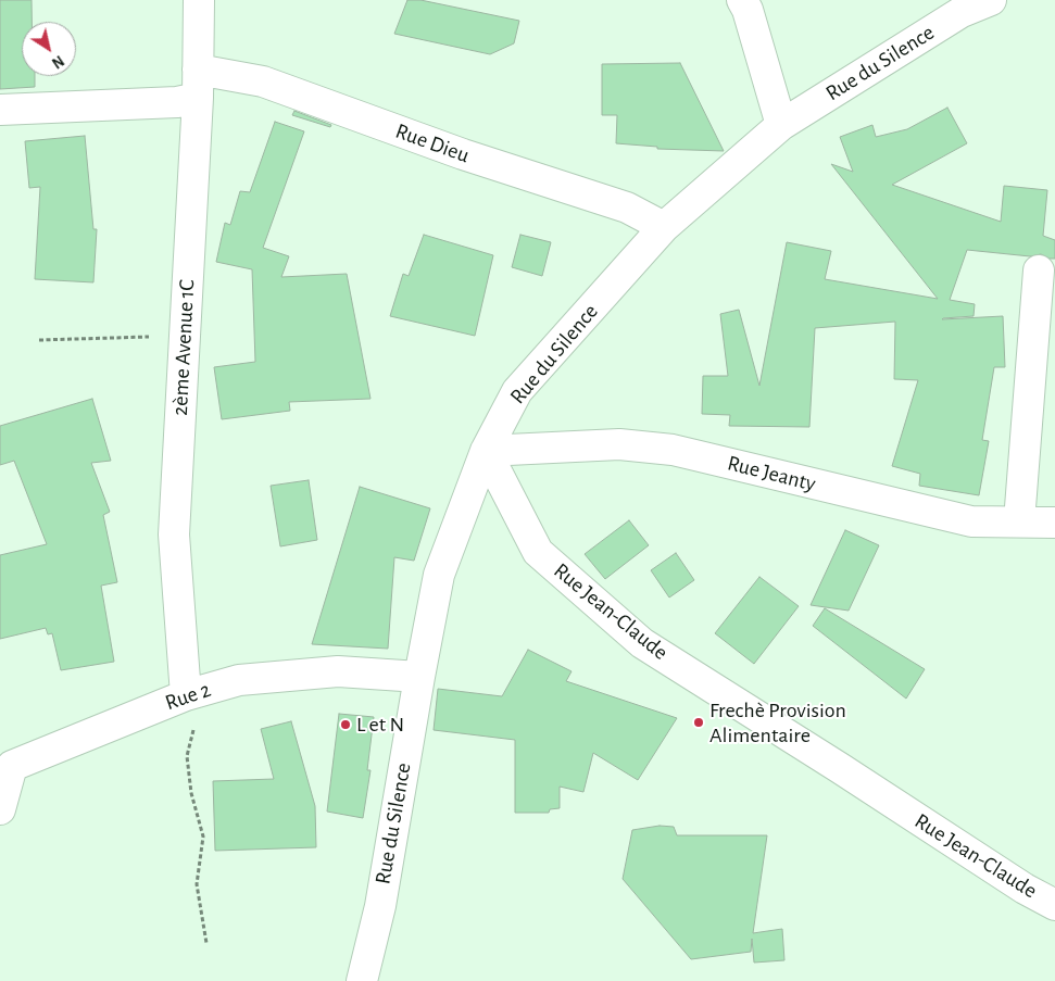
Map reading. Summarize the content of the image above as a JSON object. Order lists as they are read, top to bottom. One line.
{"streets":{"street":["Rue du Silence","Rue Dieu","2ème Avenue 1C","Rue Jeanty","Rue Jean-Claude","Rue 2"]},"crossings":[["Rue du Silence","Rue Dieu"],["Rue du Silence","Rue Jeanty"],["Rue du Silence","Rue Jean-Claude"],["Rue du Silence","Rue 2"],["Rue Dieu","2ème Avenue 1C"],["2ème Avenue 1C","Rue 2"],["Rue Jeanty","Rue Jean-Claude"]],"places":["Frechè Provision Alimentaire","L et N"],"north":"bottom right"}
